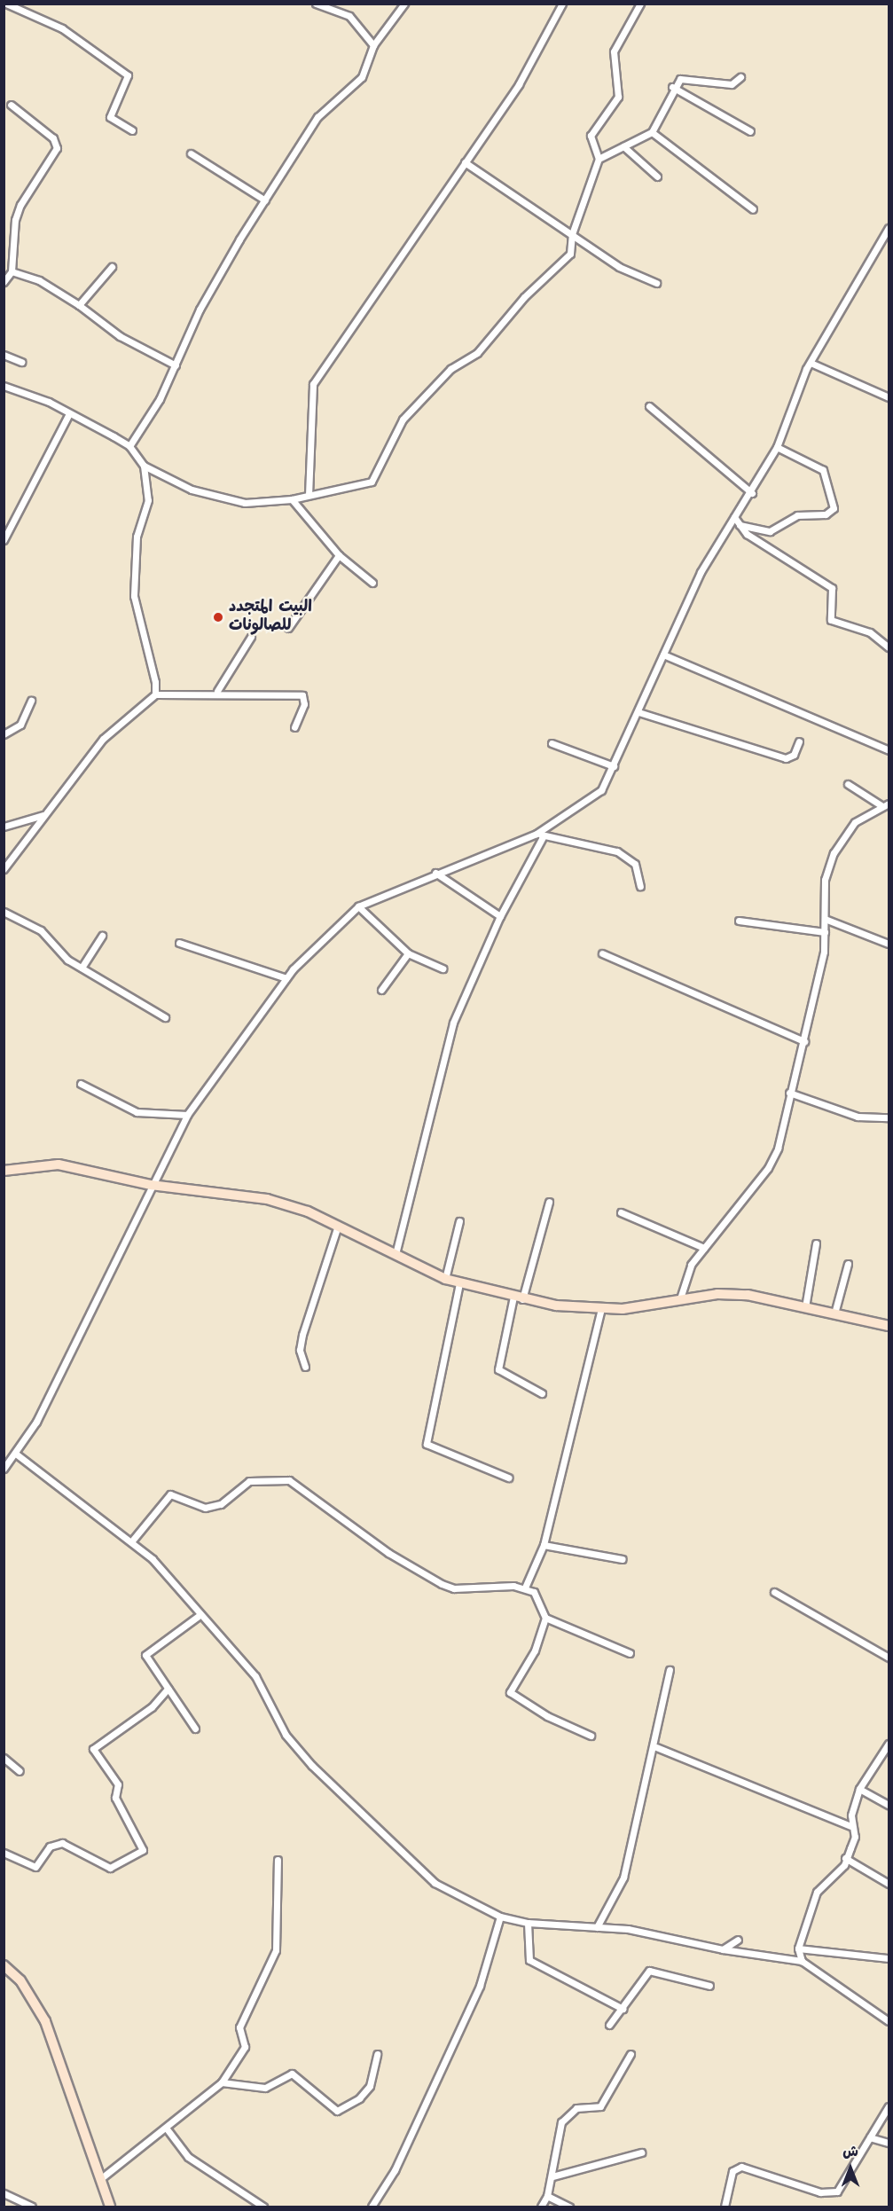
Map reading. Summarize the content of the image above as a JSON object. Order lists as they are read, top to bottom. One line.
{"places":["البيت المتجدد للصالونات"],"north":"top"}
